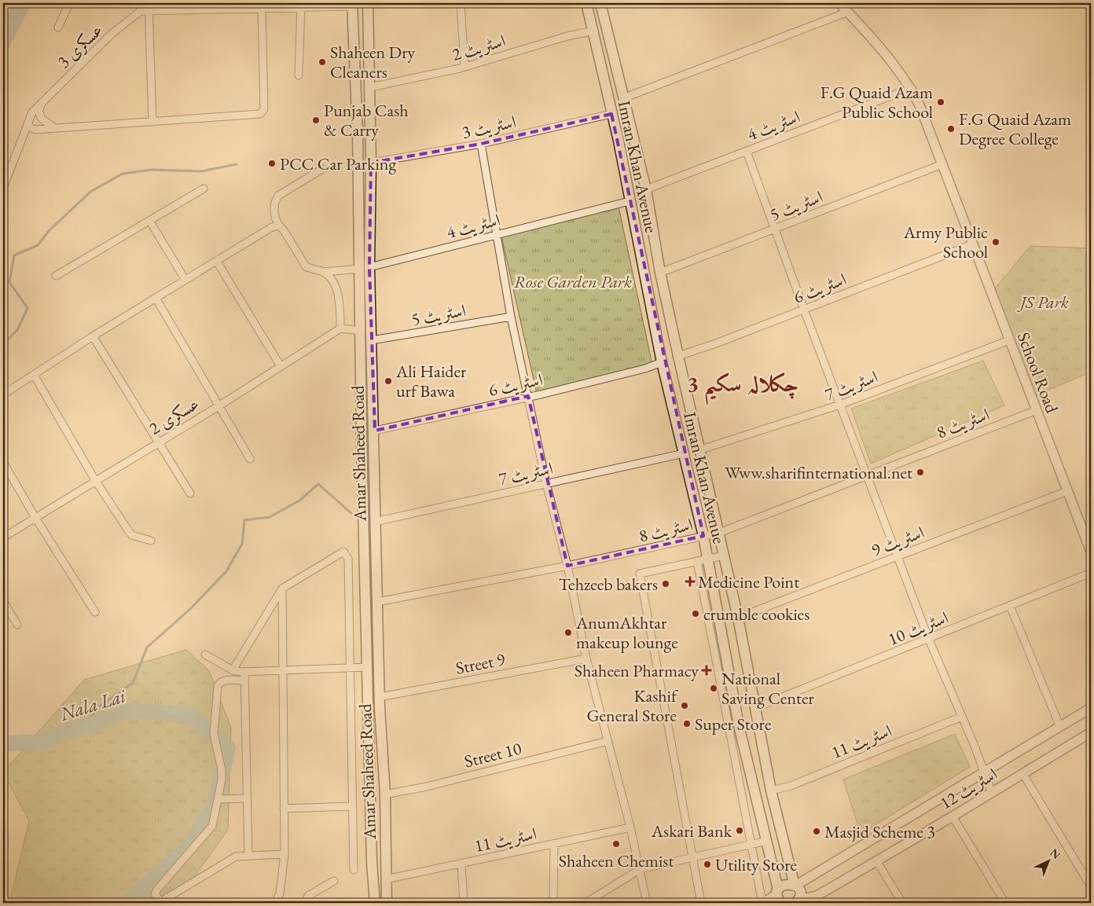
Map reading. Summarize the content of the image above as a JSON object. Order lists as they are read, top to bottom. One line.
{"streets":{"main road":["Imran Khan Avenue","Amar Shaheed Road"],"street":["عسکری 3","اسٹریٹ 2","اسٹریٹ 4","اسٹریٹ 3","اسٹریٹ 5","اسٹریٹ 6","School Road","اسٹریٹ 7","عسکری 2","اسٹریٹ 8","اسٹریٹ 9","اسٹریٹ 10","Street 9","اسٹریٹ 11","Street 10","اسٹریٹ 12"]},"crossings":[["عسکری 3","Amar Shaheed Road"],["اسٹریٹ 2","Imran Khan Avenue"],["اسٹریٹ 2","Amar Shaheed Road"],["اسٹریٹ 4","Imran Khan Avenue"],["اسٹریٹ 4","School Road"],["اسٹریٹ 4","Amar Shaheed Road"],["اسٹریٹ 3","Imran Khan Avenue"],["اسٹریٹ 3","Amar Shaheed Road"],["Imran Khan Avenue","اسٹریٹ 5"],["Imran Khan Avenue","اسٹریٹ 6"],["Imran Khan Avenue","اسٹریٹ 7"],["Imran Khan Avenue","اسٹریٹ 8"],["Imran Khan Avenue","اسٹریٹ 9"],["Imran Khan Avenue","اسٹریٹ 10"],["Imran Khan Avenue","اسٹریٹ 11"],["Imran Khan Avenue","اسٹریٹ 12"],["اسٹریٹ 5","School Road"],["اسٹریٹ 5","Amar Shaheed Road"],["اسٹریٹ 6","School Road"],["اسٹریٹ 6","Amar Shaheed Road"],["School Road","اسٹریٹ 7"],["School Road","اسٹریٹ 8"],["School Road","اسٹریٹ 9"],["اسٹریٹ 7","Amar Shaheed Road"],["اسٹریٹ 8","Amar Shaheed Road"],["Amar Shaheed Road","Street 9"],["Amar Shaheed Road","اسٹریٹ 11"],["Amar Shaheed Road","Street 10"]],"districts":["چکلالہ سکیم 3"],"water":["Nala Lai"],"parks":["Rose Garden Park","JS Park"],"places":{"other":["Shaheen Dry Cleaners","F.G Quaid Azam Public School","Punjab Cash & Carry","F.G Quaid Azam Degree College","PCC Car Parking","Army Public School","Ali Haider urf Bawa","Www.sharifinternational.net","Tehzeeb bakers","crumble cookies","AnumAkhtar makeup lounge","National Saving Center","Kashif General Store","Super Store","Askari Bank","Masjid Scheme 3","Shaheen Chemist","Utility Store"],"health":["Medicine Point","Shaheen Pharmacy"]},"north":"top right"}
